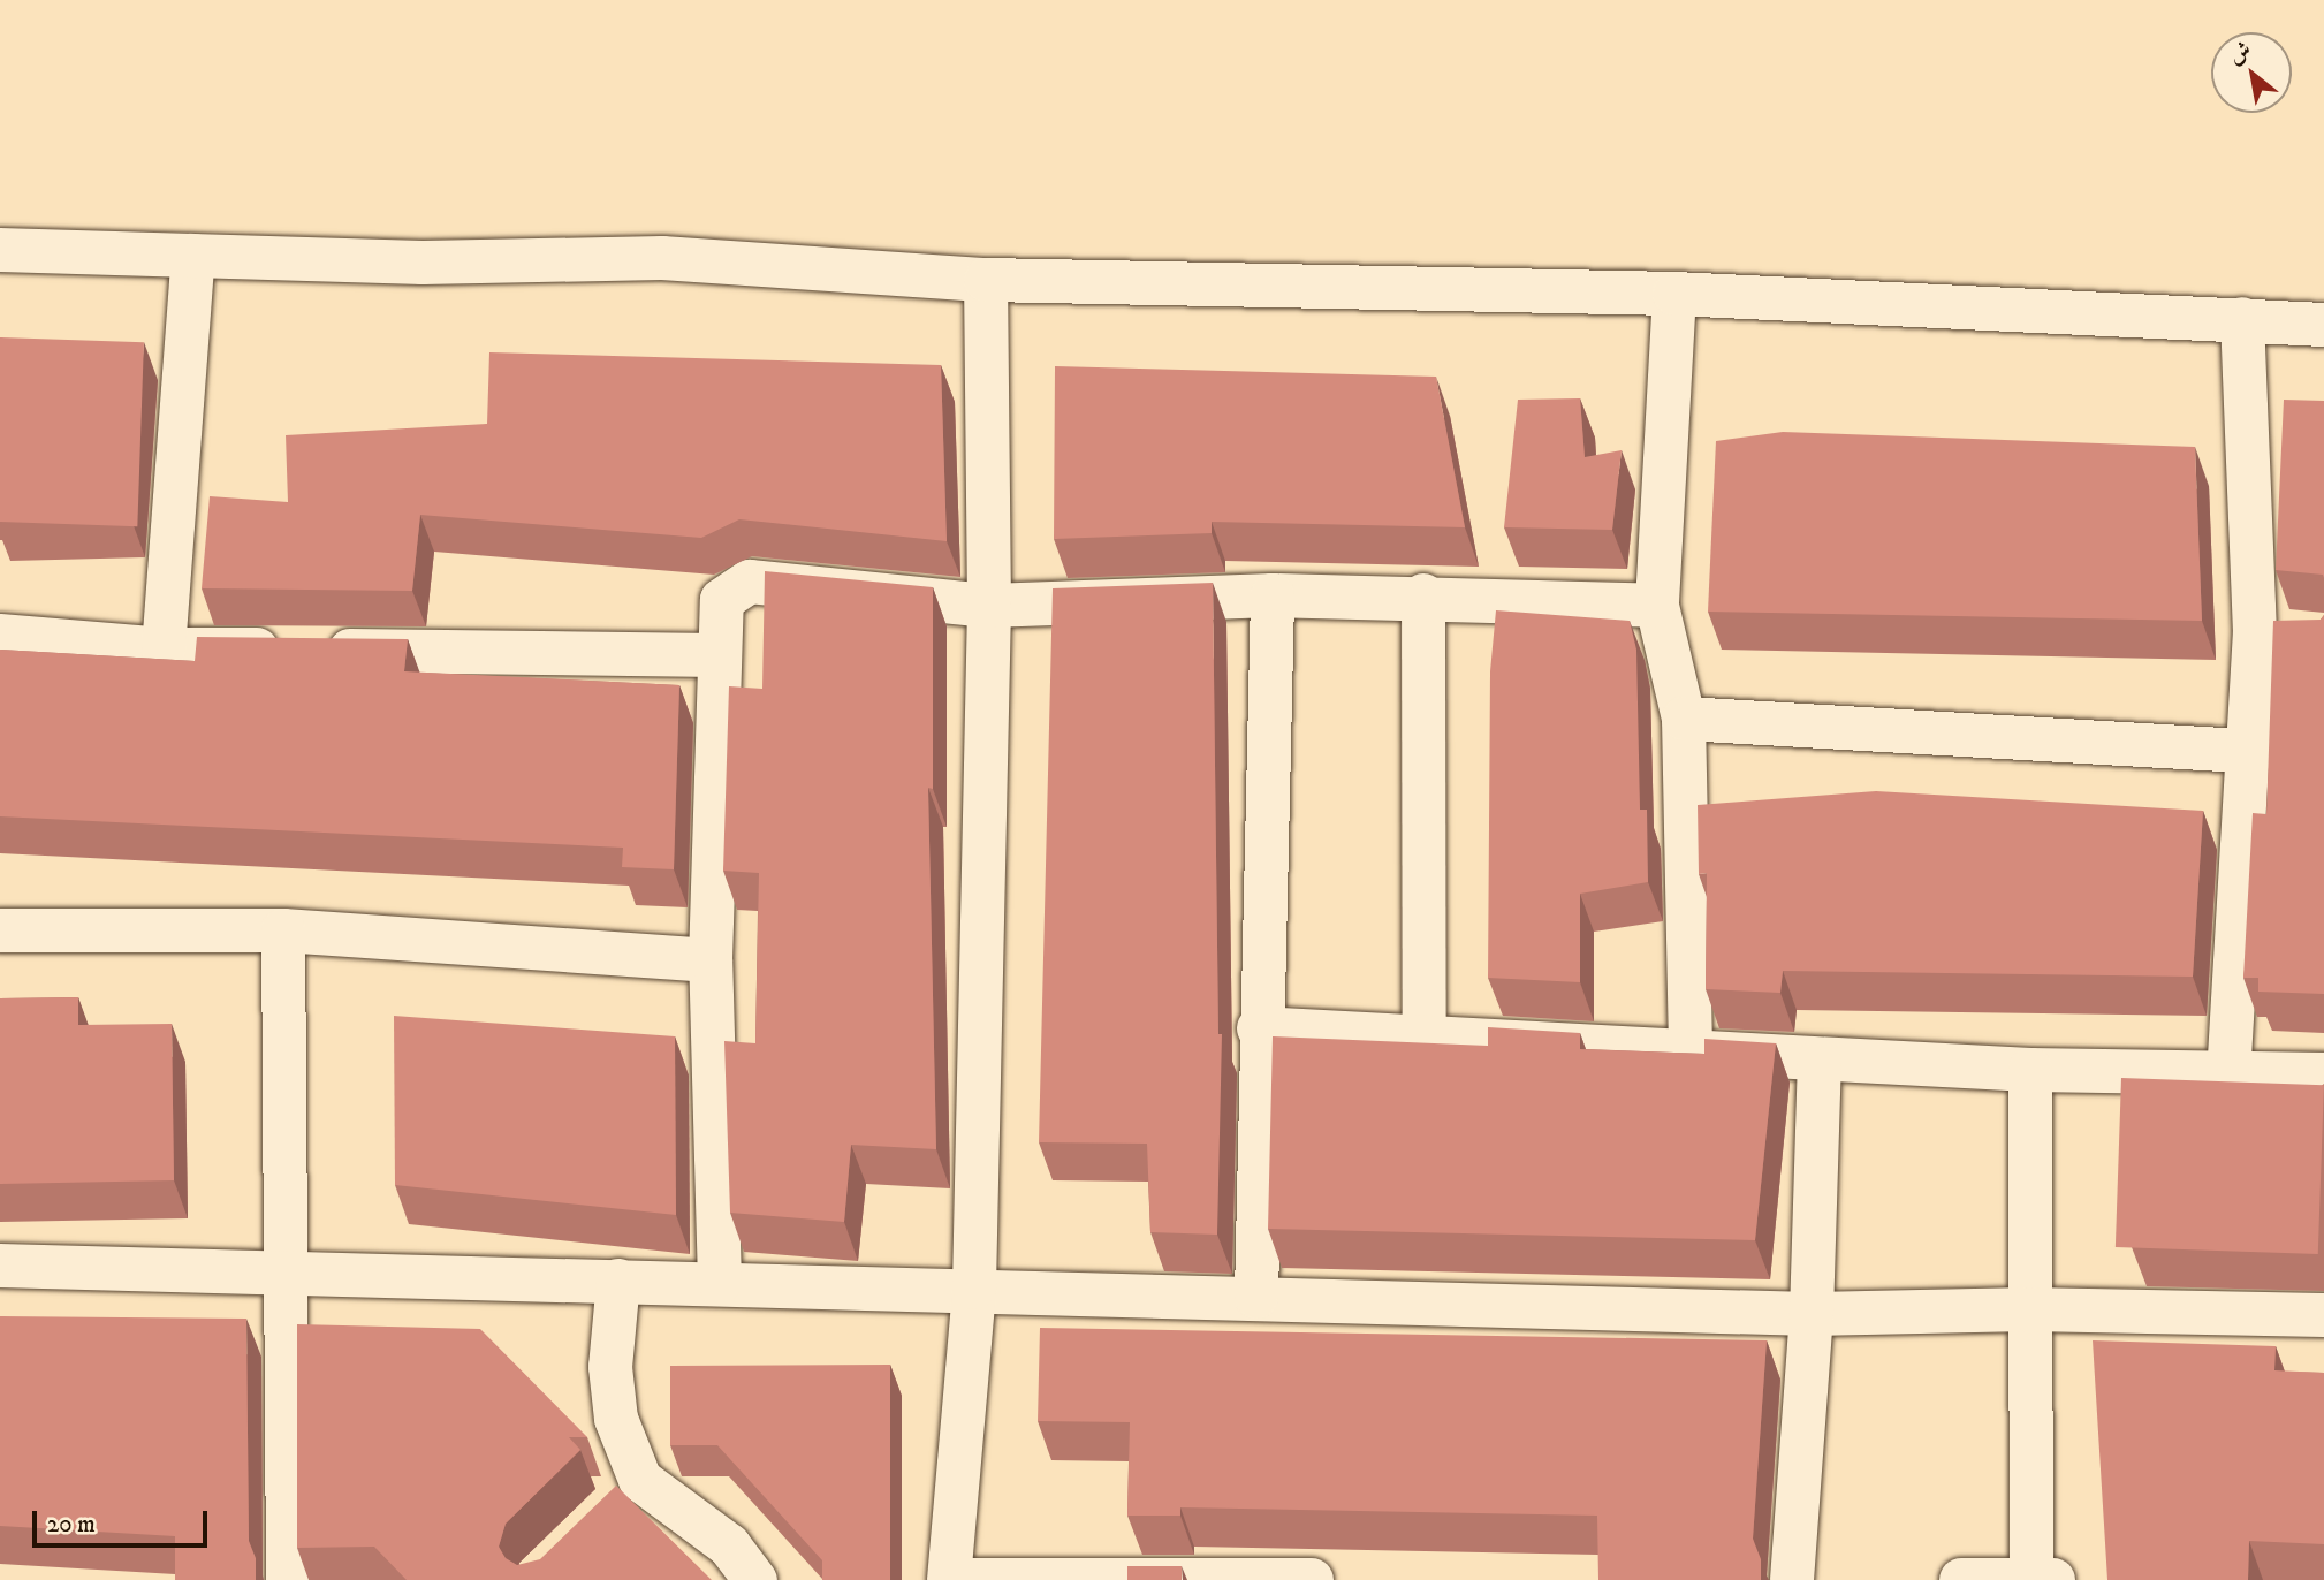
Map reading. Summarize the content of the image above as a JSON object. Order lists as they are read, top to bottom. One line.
{"scale_bar":"20 m","north":"top left"}
